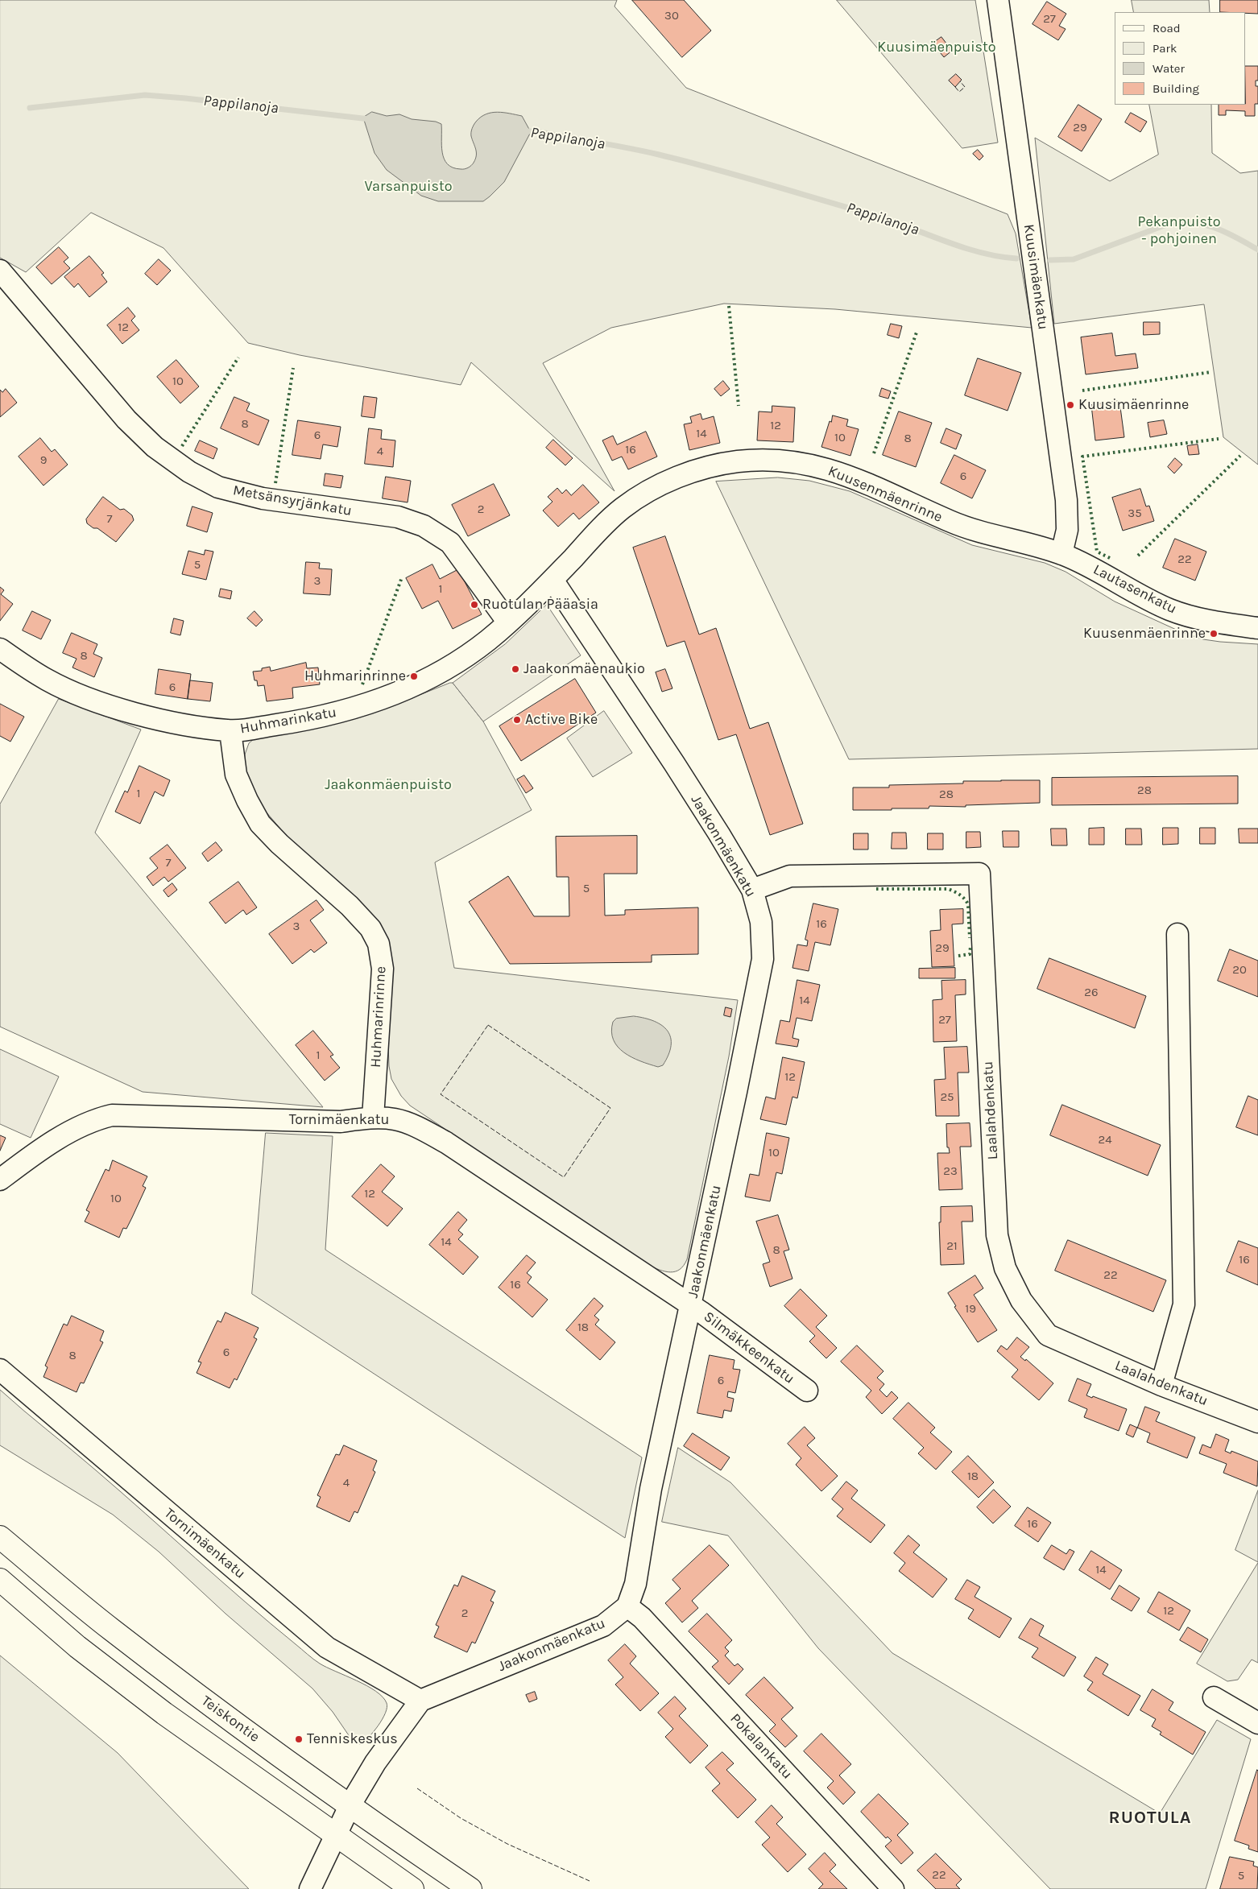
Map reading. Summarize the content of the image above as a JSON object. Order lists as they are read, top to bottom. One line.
{"streets":{"highway":["Teiskontie"],"street":["Kuusimäenkatu","Kuusenmäenrinne","Metsänsyrjänkatu","Lautasenkatu","Huhmarinkatu","Jaakonmäenkatu","Huhmarinrinne","Laalahdenkatu","Tornimäenkatu","Silmäkkeenkatu","Pokalankatu"]},"crossings":[["Kuusimäenkatu","Kuusenmäenrinne"],["Kuusimäenkatu","Lautasenkatu"],["Kuusenmäenrinne","Lautasenkatu"],["Kuusenmäenrinne","Huhmarinkatu"],["Kuusenmäenrinne","Jaakonmäenkatu"],["Metsänsyrjänkatu","Huhmarinkatu"],["Huhmarinkatu","Jaakonmäenkatu"],["Huhmarinkatu","Huhmarinrinne"],["Jaakonmäenkatu","Laalahdenkatu"],["Jaakonmäenkatu","Tornimäenkatu"],["Jaakonmäenkatu","Silmäkkeenkatu"],["Jaakonmäenkatu","Pokalankatu"],["Huhmarinrinne","Tornimäenkatu"],["Tornimäenkatu","Silmäkkeenkatu"]],"districts":["RUOTULA"],"water":["Pappilanoja"],"parks":["Kuusimäenpuisto","Varsanpuisto","Pekanpuisto - pohjoinen","Jaakonmäenpuisto"],"places":["Kuusimäenrinne","Ruotulan Pääasia","Kuusenmäenrinne","Jaakonmäenaukio","Huhmarinrinne","Active Bike","Tenniskeskus"],"house_numbers":["30","27","29","12","10","8","12","14","6","10","8","16","4","9","6","2","35","7","22","5","3","1","8","6","28","1","28","7","5","16","3","29","20","26","14","27","1","12","25","24","10","23","12","10","14","21","8","16","22","16","19","18","6","8","6","18","4","16","14","12","2","22","5"],"legend":["Road","Park","Water","Building"]}
